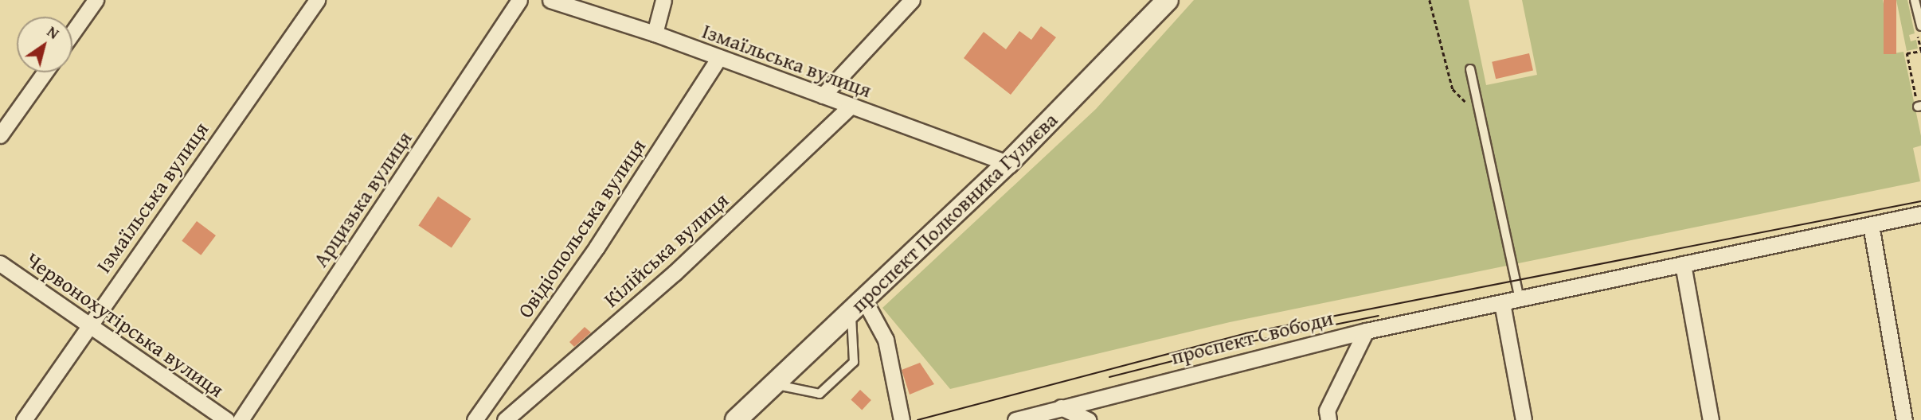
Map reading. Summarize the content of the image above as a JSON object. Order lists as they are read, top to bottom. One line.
{"streets":{"main road":["проспект Полковника Гуляєва"],"street":["Ізмаїльська вулиця","Арцизька вулиця","Овідіопольська вулиця","Кілійська вулиця","Червонохутірська вулиця","проспект Свободи"]},"crossings":[["Ізмаїльська вулиця","проспект Полковника Гуляєва"],["Ізмаїльська вулиця","Овідіопольська вулиця"],["Ізмаїльська вулиця","Кілійська вулиця"],["Ізмаїльська вулиця","Червонохутірська вулиця"]],"north":"top right"}
